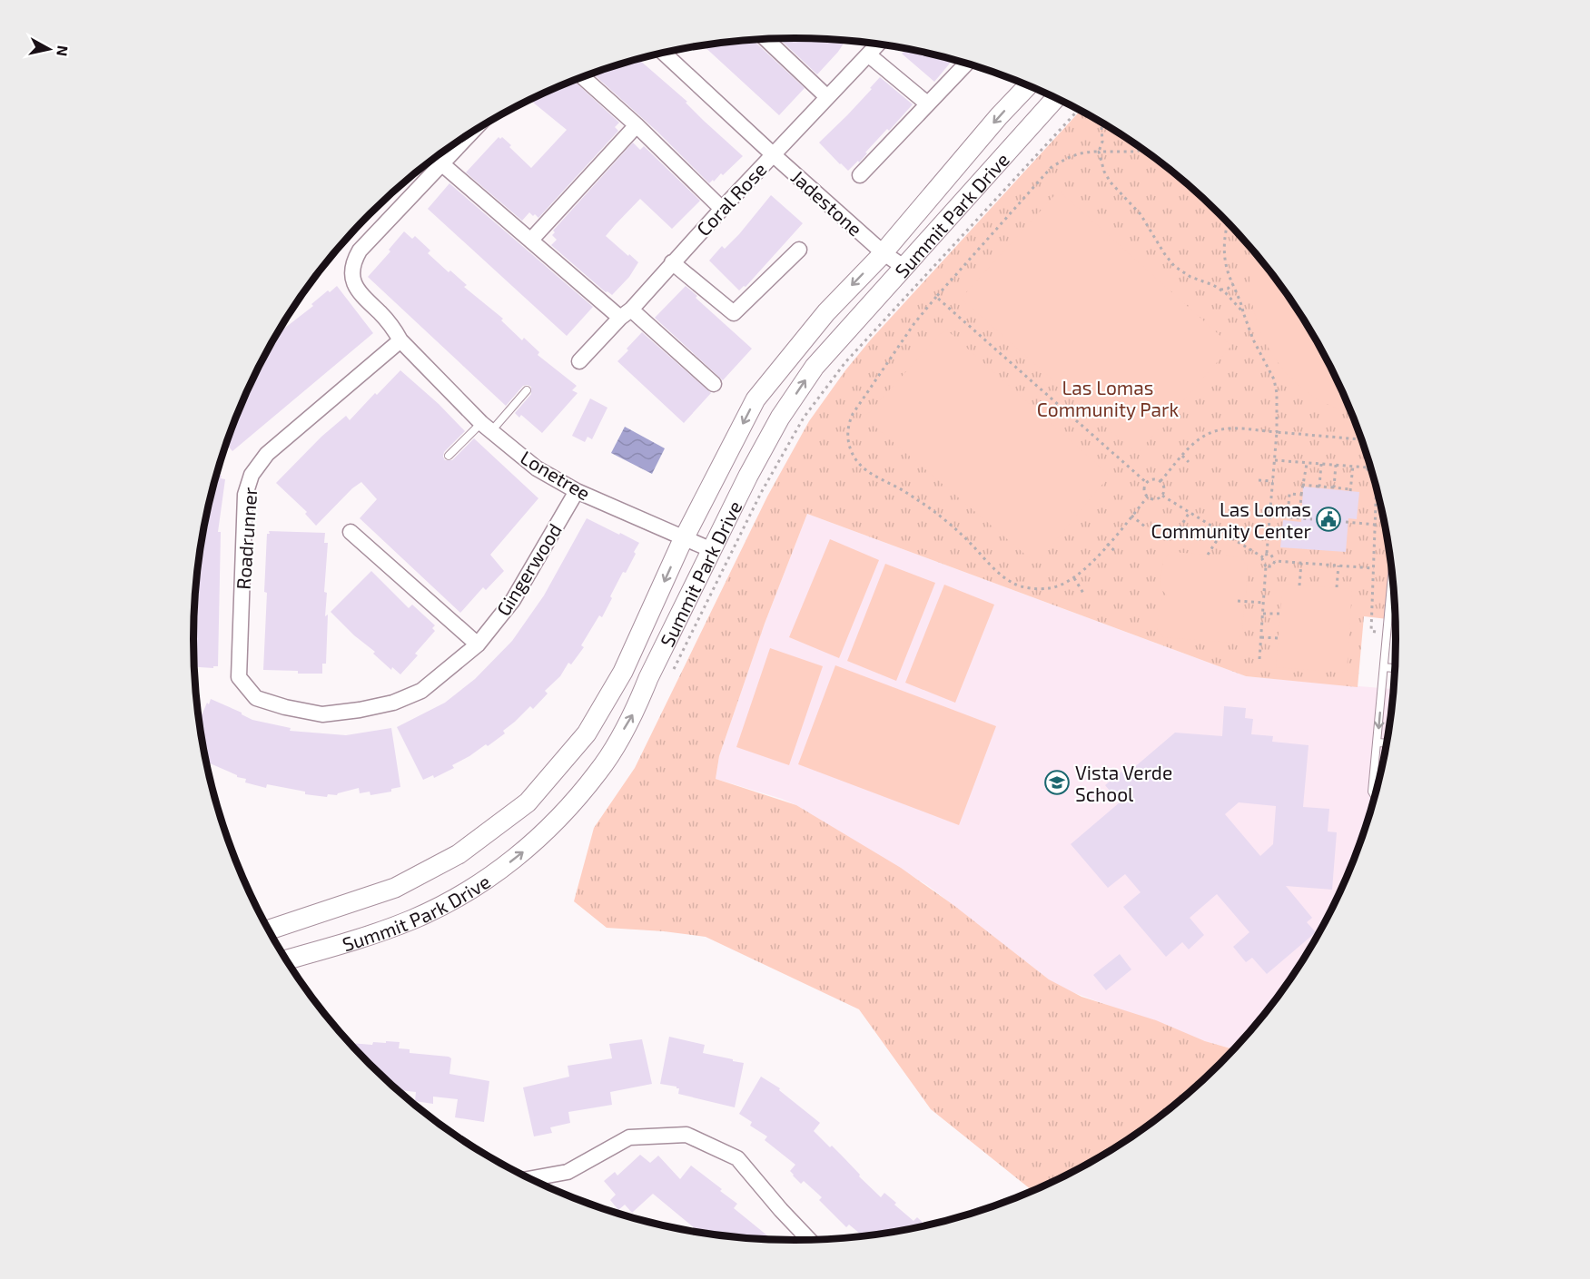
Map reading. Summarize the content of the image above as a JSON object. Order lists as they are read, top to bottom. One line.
{"streets":{"street":["Coral Rose","Jadestone","Summit Park Drive","Lonetree","Roadrunner","Gingerwood"]},"crossings":[["Coral Rose","Jadestone"],["Jadestone","Summit Park Drive"],["Summit Park Drive","Lonetree"],["Lonetree","Roadrunner"],["Lonetree","Gingerwood"],["Roadrunner","Gingerwood"]],"parks":["Las Lomas Community Park"],"places":{"public building":["Las Lomas Community Center"],"school or university":["Vista Verde School"]},"north":"right"}
